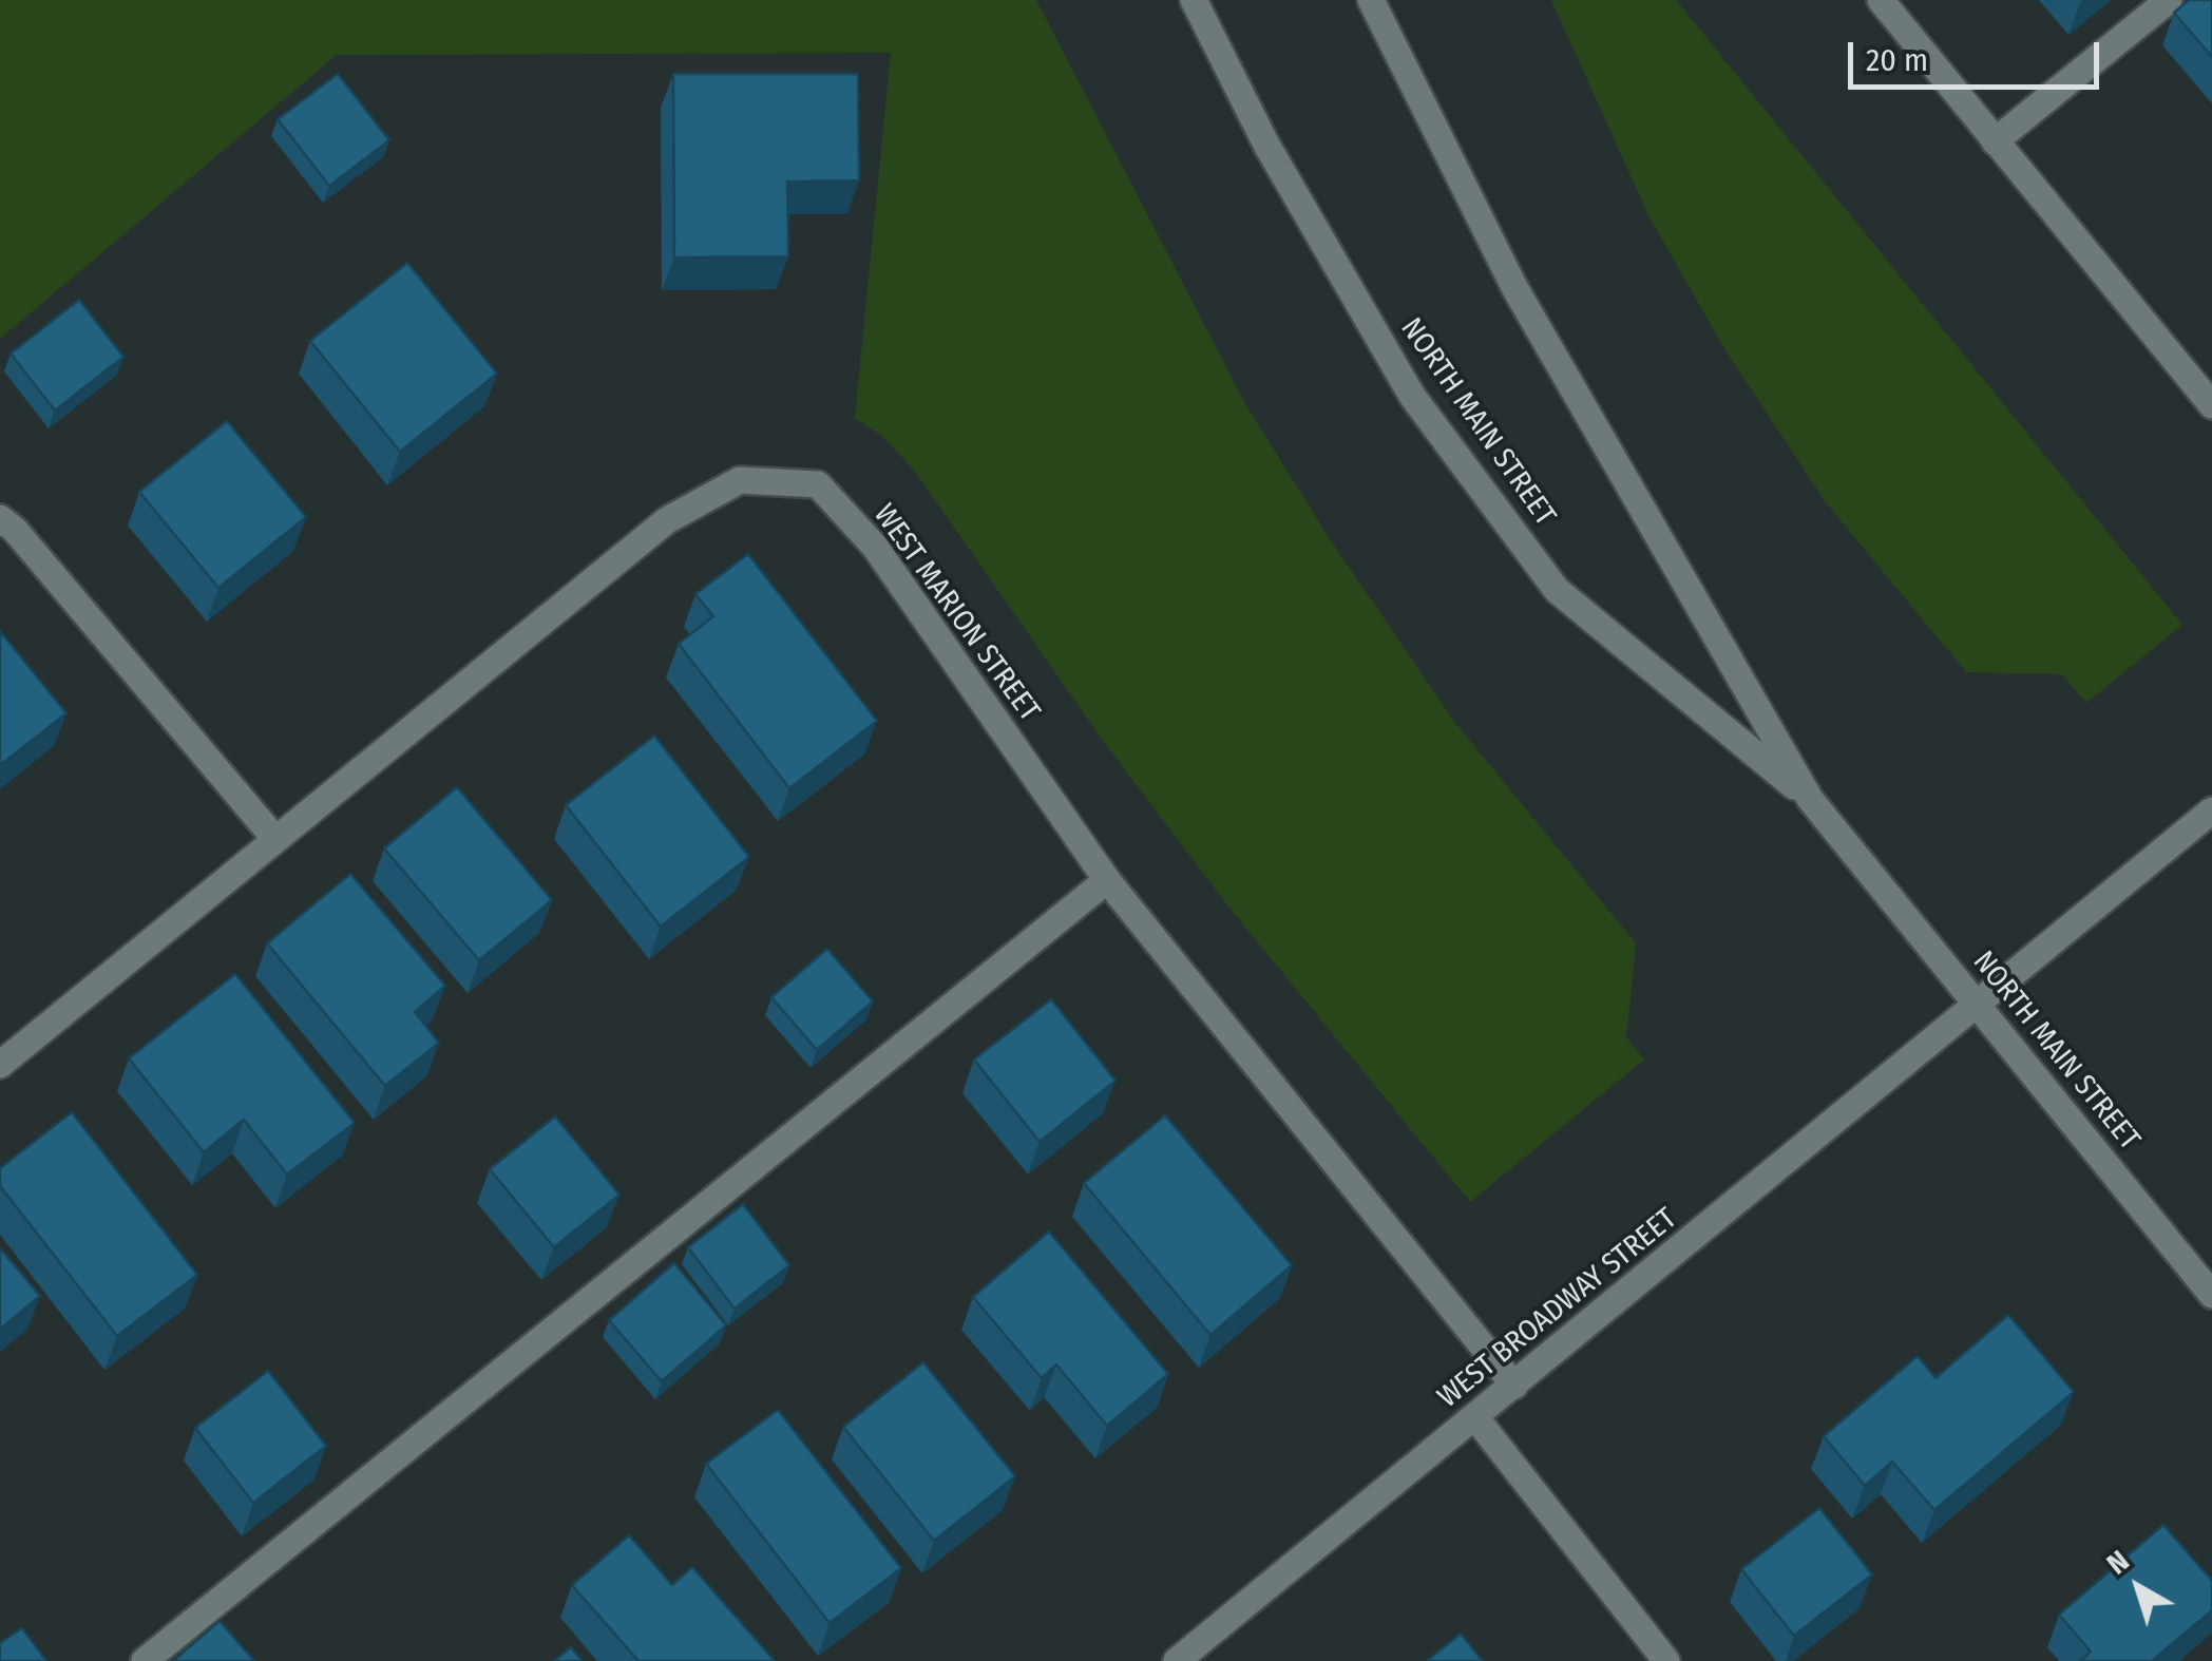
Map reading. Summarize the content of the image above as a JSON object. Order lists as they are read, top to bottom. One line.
{"streets":{"street":["NORTH MAIN STREET","WEST MARION STREET","WEST BROADWAY STREET"]},"crossings":[["NORTH MAIN STREET","WEST BROADWAY STREET"],["WEST MARION STREET","WEST BROADWAY STREET"]],"scale_bar":"20 m","north":"top left"}
